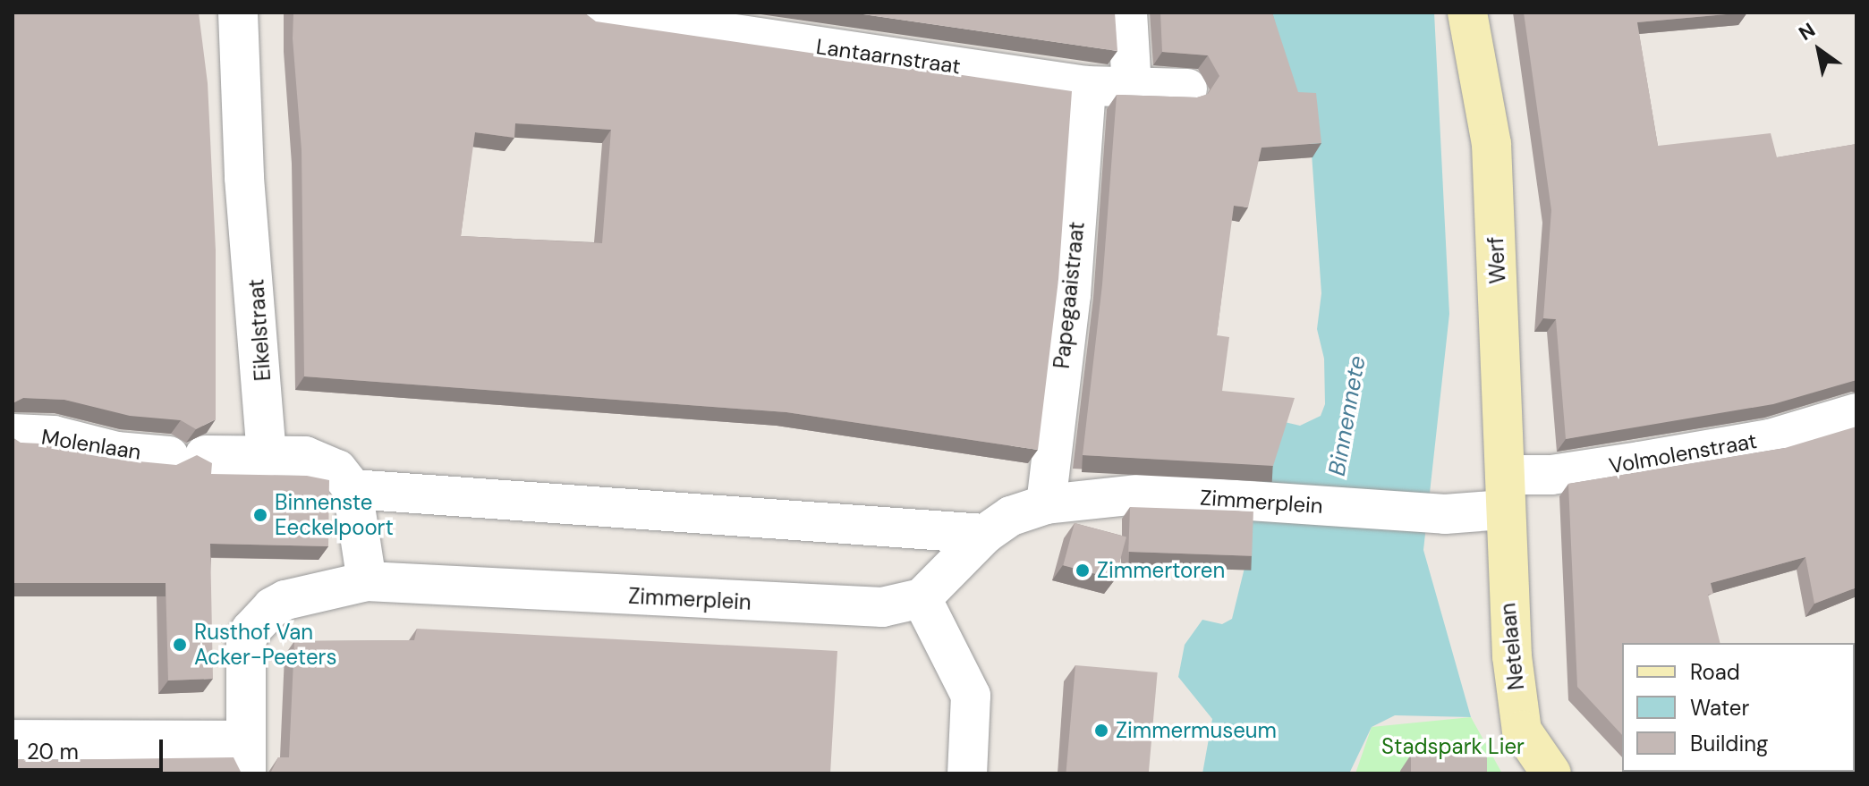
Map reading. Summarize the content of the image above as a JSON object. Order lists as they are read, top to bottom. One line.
{"streets":{"street":["Lantaarnstraat","Werf","Papegaaistraat","Eikelstraat","Molenlaan","Volmolenstraat","Zimmerplein","Netelaan"]},"crossings":[["Lantaarnstraat","Papegaaistraat"],["Werf","Volmolenstraat"],["Werf","Zimmerplein"],["Werf","Netelaan"],["Papegaaistraat","Zimmerplein"],["Eikelstraat","Molenlaan"],["Volmolenstraat","Zimmerplein"],["Volmolenstraat","Netelaan"],["Zimmerplein","Netelaan"]],"water":["Binnennete"],"parks":["Stadspark Lier"],"places":["Binnenste Eeckelpoort","Zimmertoren","Rusthof Van Acker-Peeters","Zimmermuseum"],"legend":["Road","Water","Building"],"scale_bar":"20 m","north":"top left"}
